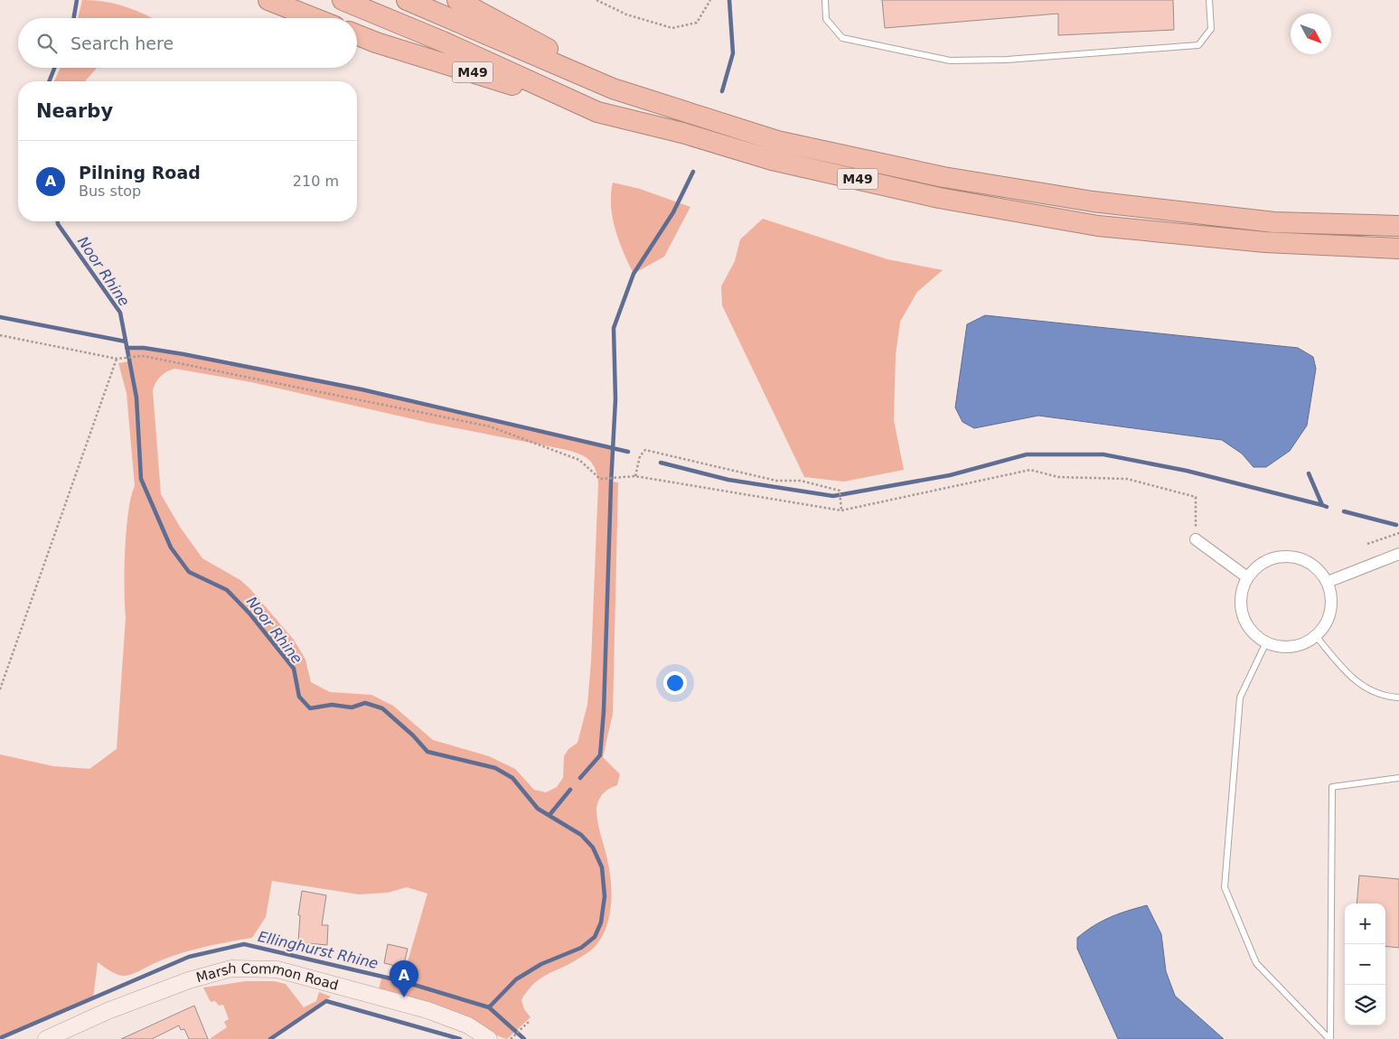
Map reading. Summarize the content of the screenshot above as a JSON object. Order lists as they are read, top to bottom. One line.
{"streets":{"highway":["M49"],"main road":["Marsh Common Road"]},"water":["Noor Rhine","Ellinghurst Rhine"],"north":"bottom right","page":{"search":"Search here","heading":"Nearby","list":[{"mark":"A","name":"Pilning Road","note":"Bus stop","value":"210 m"}],"map_buttons":["+","−"],"pins":"A"}}
